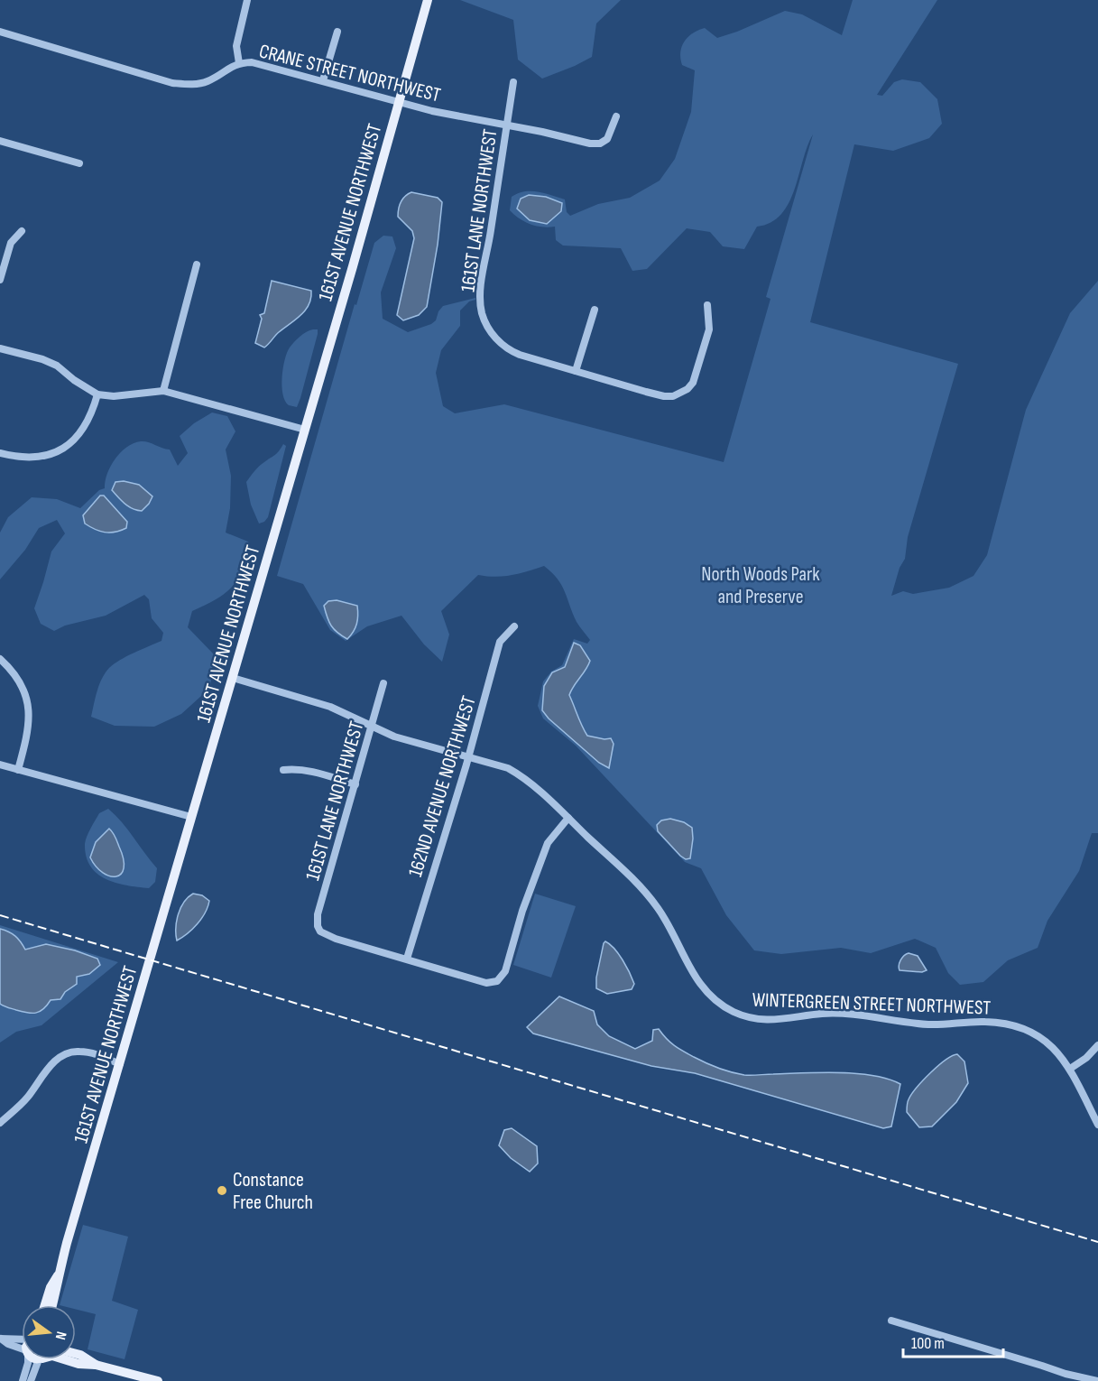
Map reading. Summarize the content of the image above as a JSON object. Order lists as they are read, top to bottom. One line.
{"streets":{"main road":["161ST AVENUE NORTHWEST"],"street":["CRANE STREET NORTHWEST","161ST LANE NORTHWEST","162ND AVENUE NORTHWEST","WINTERGREEN STREET NORTHWEST"]},"crossings":[["CRANE STREET NORTHWEST","161ST LANE NORTHWEST"],["CRANE STREET NORTHWEST","161ST AVENUE NORTHWEST"],["161ST LANE NORTHWEST","162ND AVENUE NORTHWEST"],["161ST LANE NORTHWEST","WINTERGREEN STREET NORTHWEST"],["161ST AVENUE NORTHWEST","WINTERGREEN STREET NORTHWEST"],["162ND AVENUE NORTHWEST","WINTERGREEN STREET NORTHWEST"]],"parks":["North Woods Park and Preserve"],"places":["Constance Free Church"],"scale_bar":"100 m","north":"right"}
